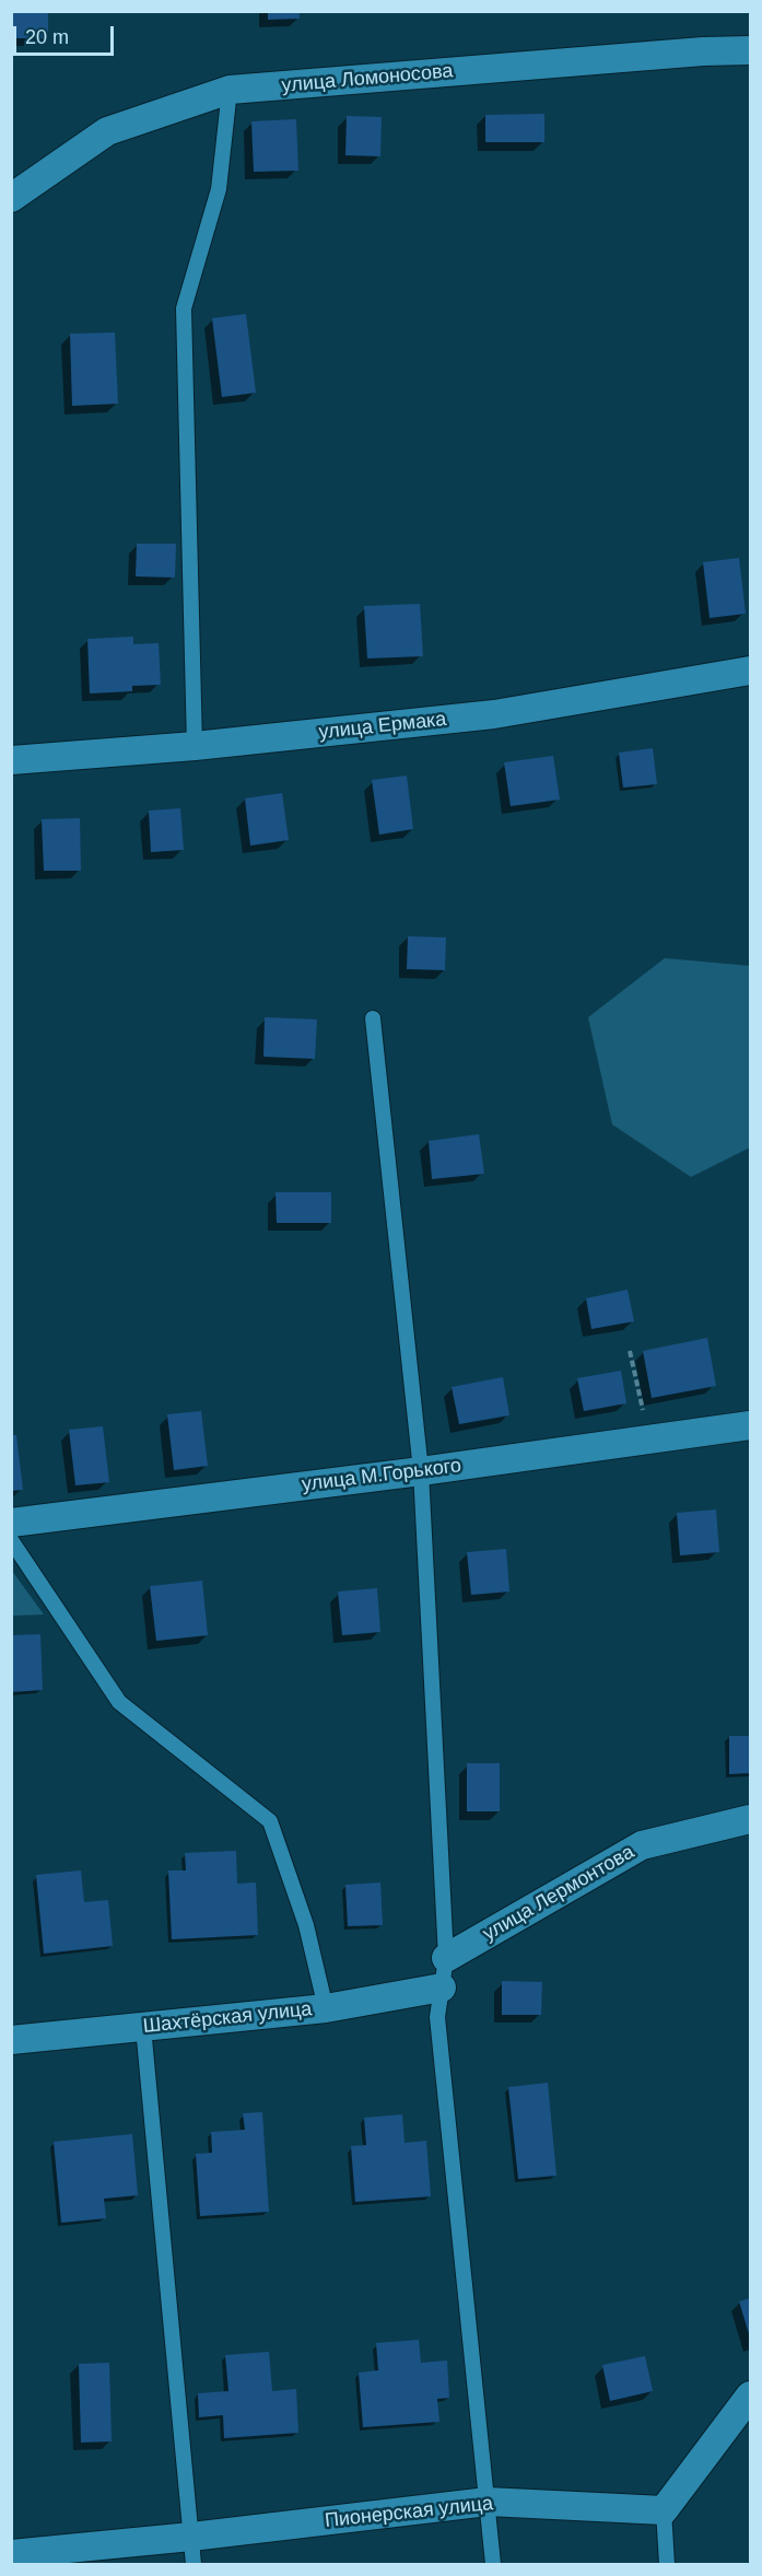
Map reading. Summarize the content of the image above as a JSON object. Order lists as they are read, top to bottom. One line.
{"streets":{"street":["улица Ломоносова","улица Ермака","улица М.Горького","улица Лермонтова","Шахтёрская улица","Пионерская улица"]},"scale_bar":"20 m"}
